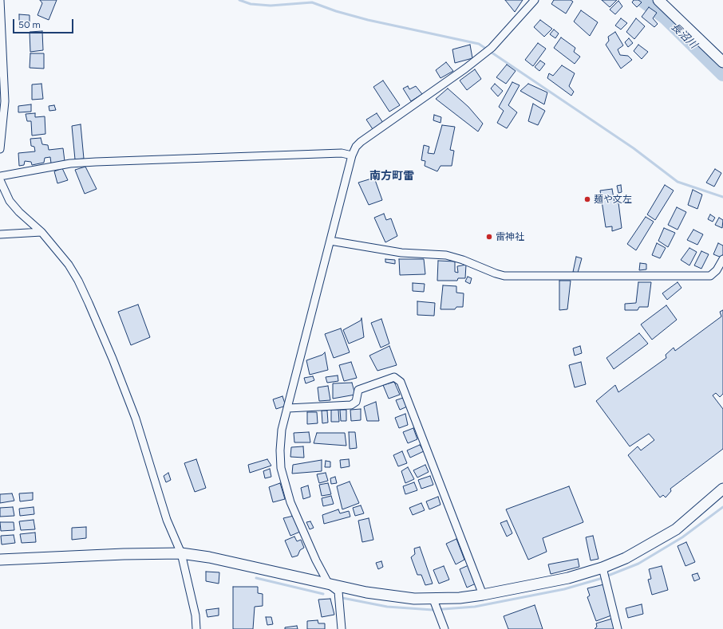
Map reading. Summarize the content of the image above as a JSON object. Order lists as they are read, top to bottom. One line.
{"districts":["南方町雷"],"water":["長沼川"],"places":["麺や文左","雷神社"],"scale_bar":"50 m"}
